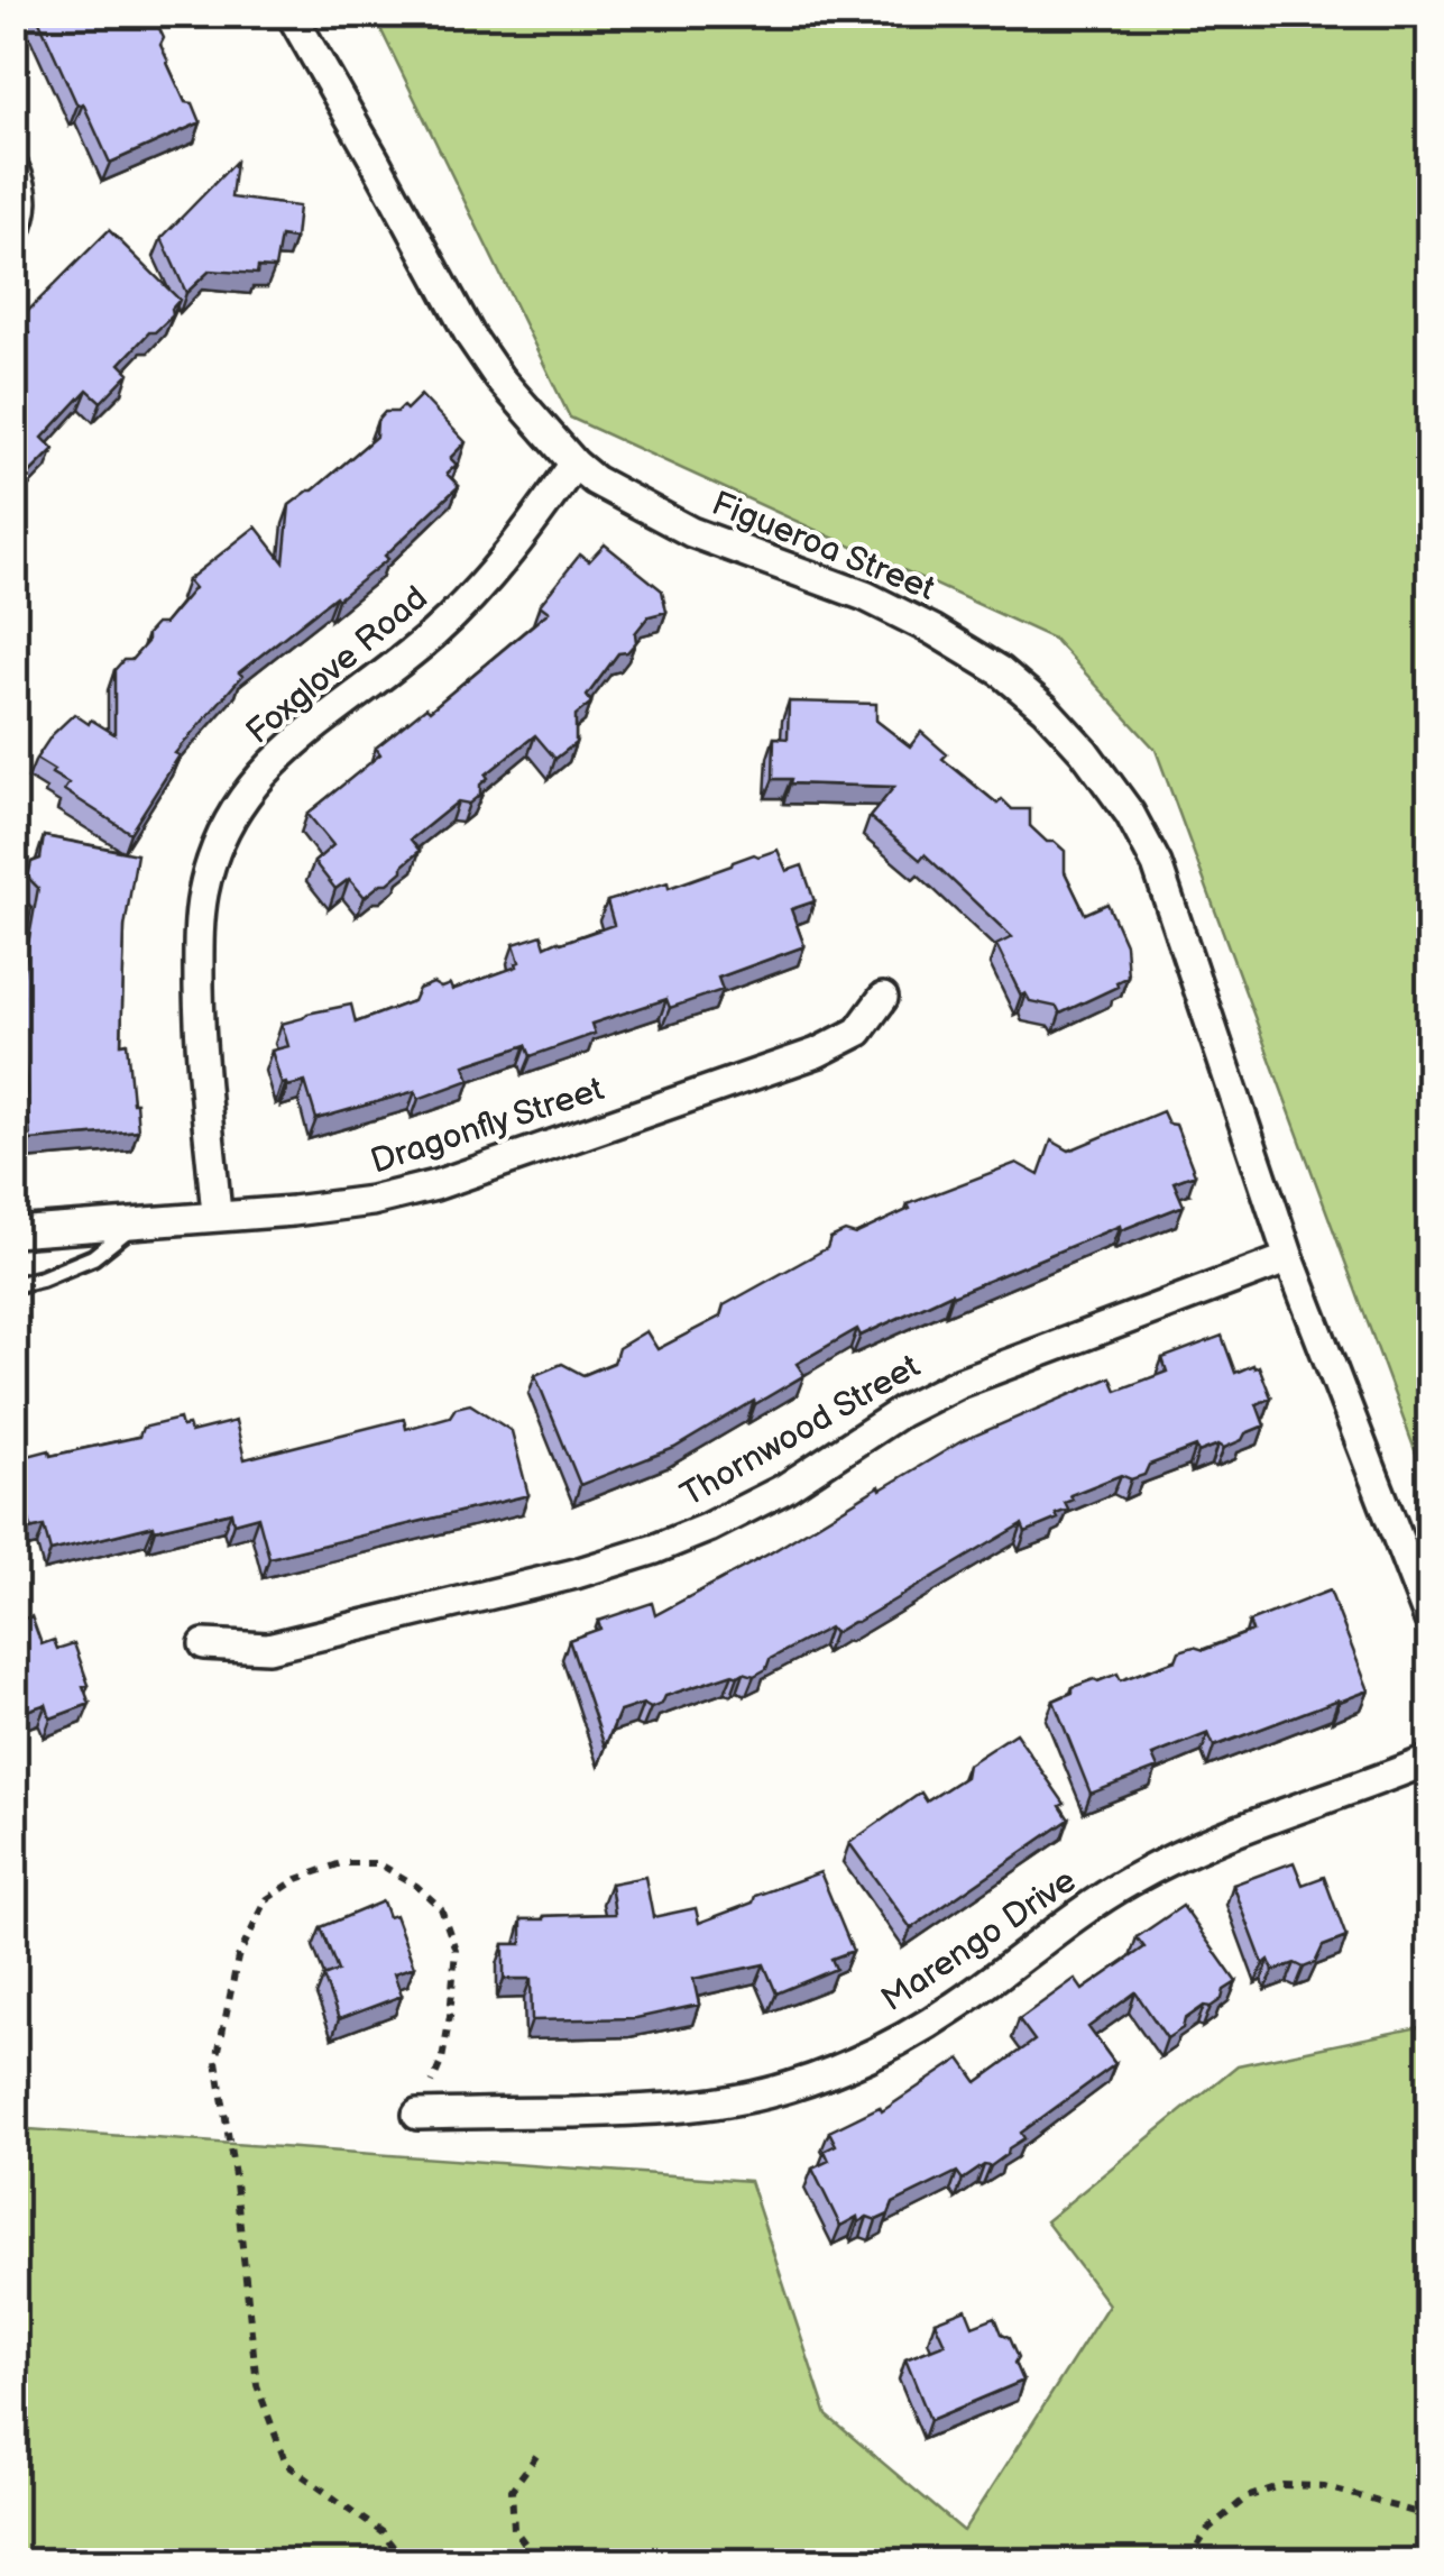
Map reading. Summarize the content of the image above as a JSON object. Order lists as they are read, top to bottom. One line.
{"streets":{"street":["Figueroa Street","Foxglove Road","Dragonfly Street","Thornwood Street","Marengo Drive"]},"crossings":[["Figueroa Street","Foxglove Road"],["Figueroa Street","Thornwood Street"],["Foxglove Road","Dragonfly Street"]]}
